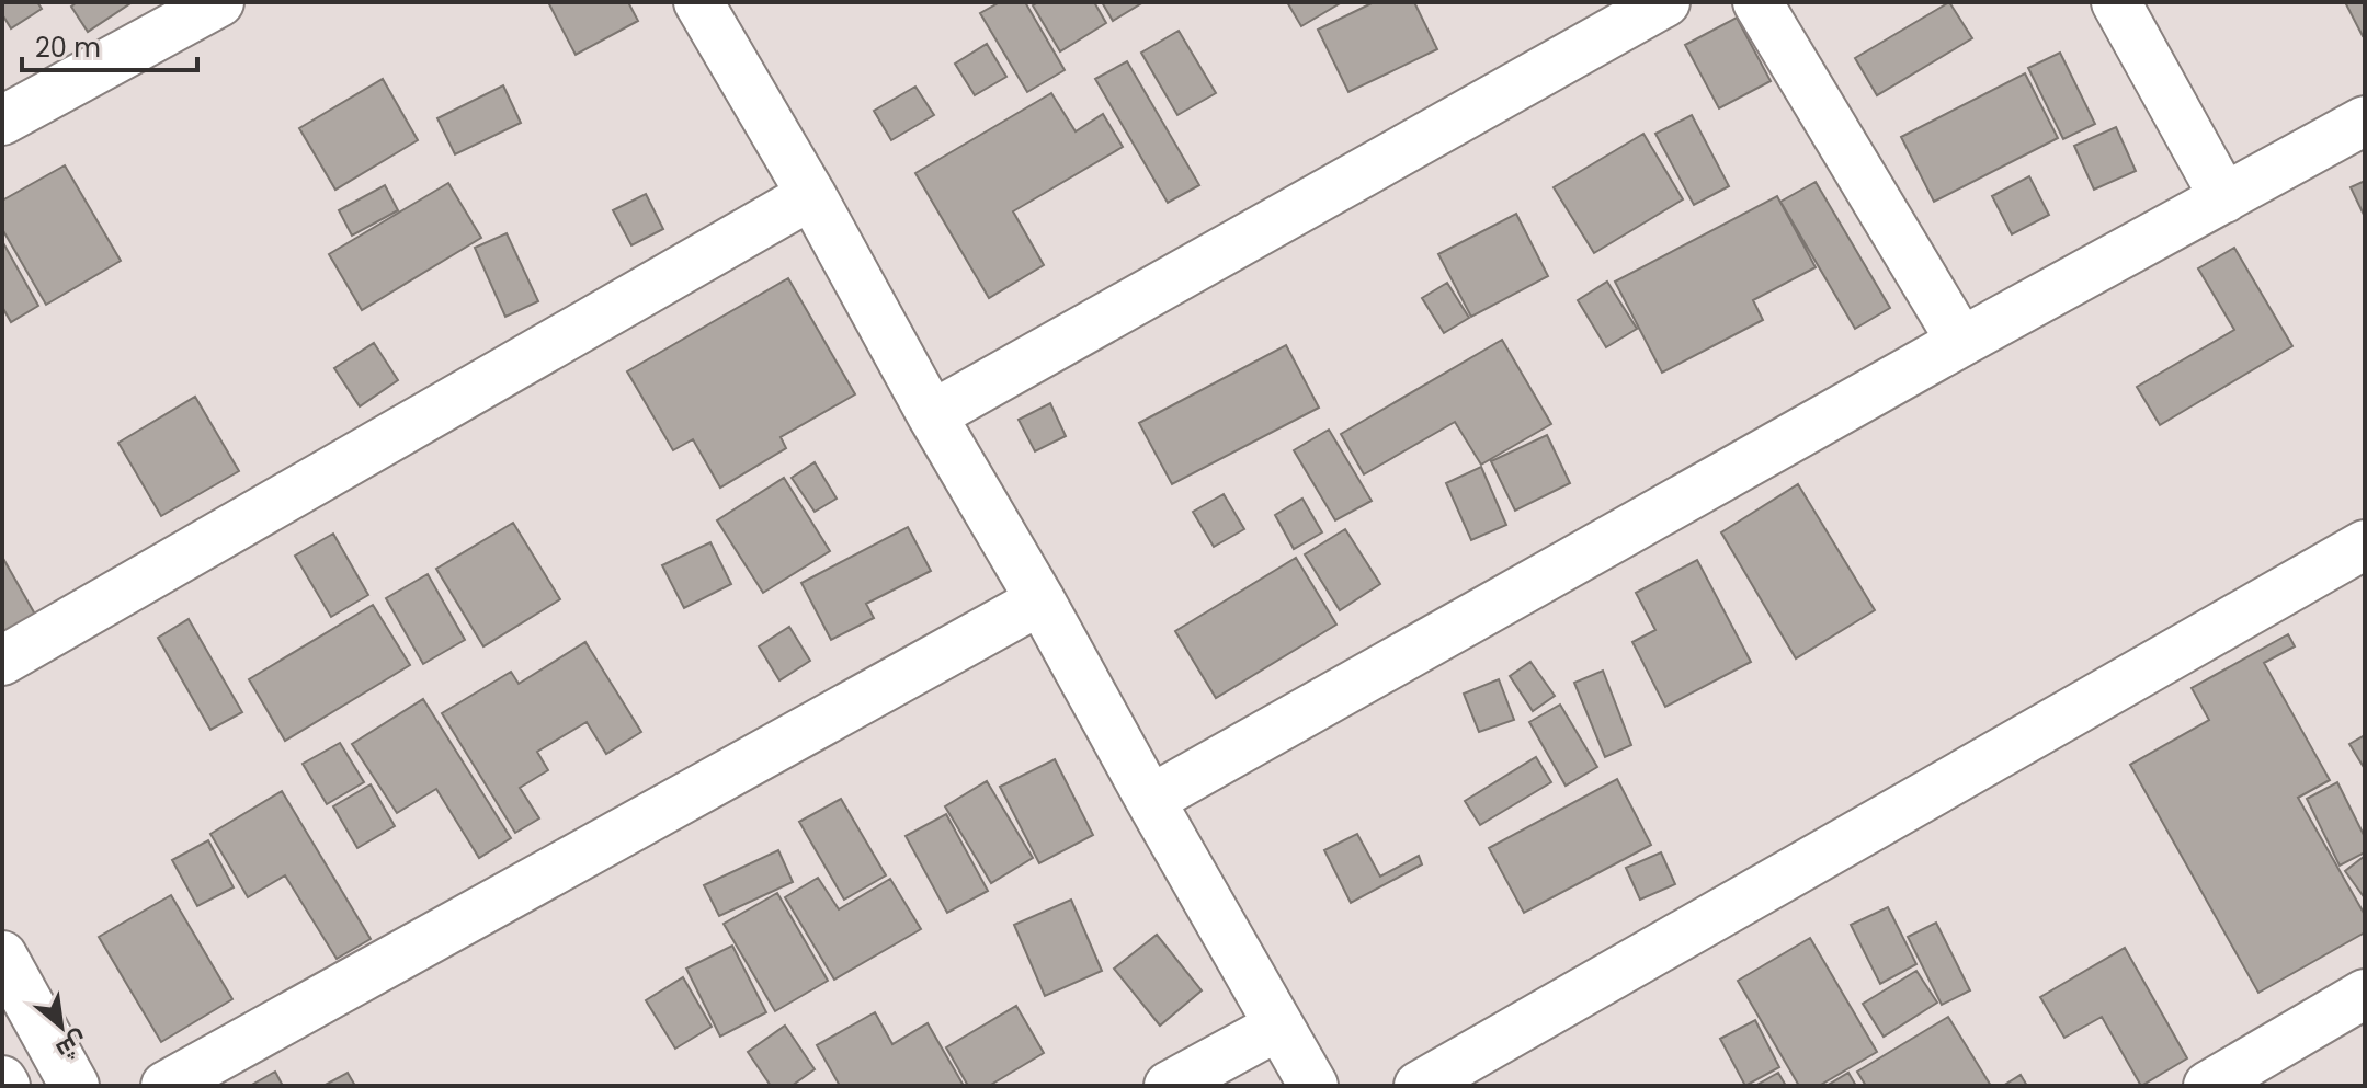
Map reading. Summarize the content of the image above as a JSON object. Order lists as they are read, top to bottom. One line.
{"scale_bar":"20 m","north":"bottom right"}
